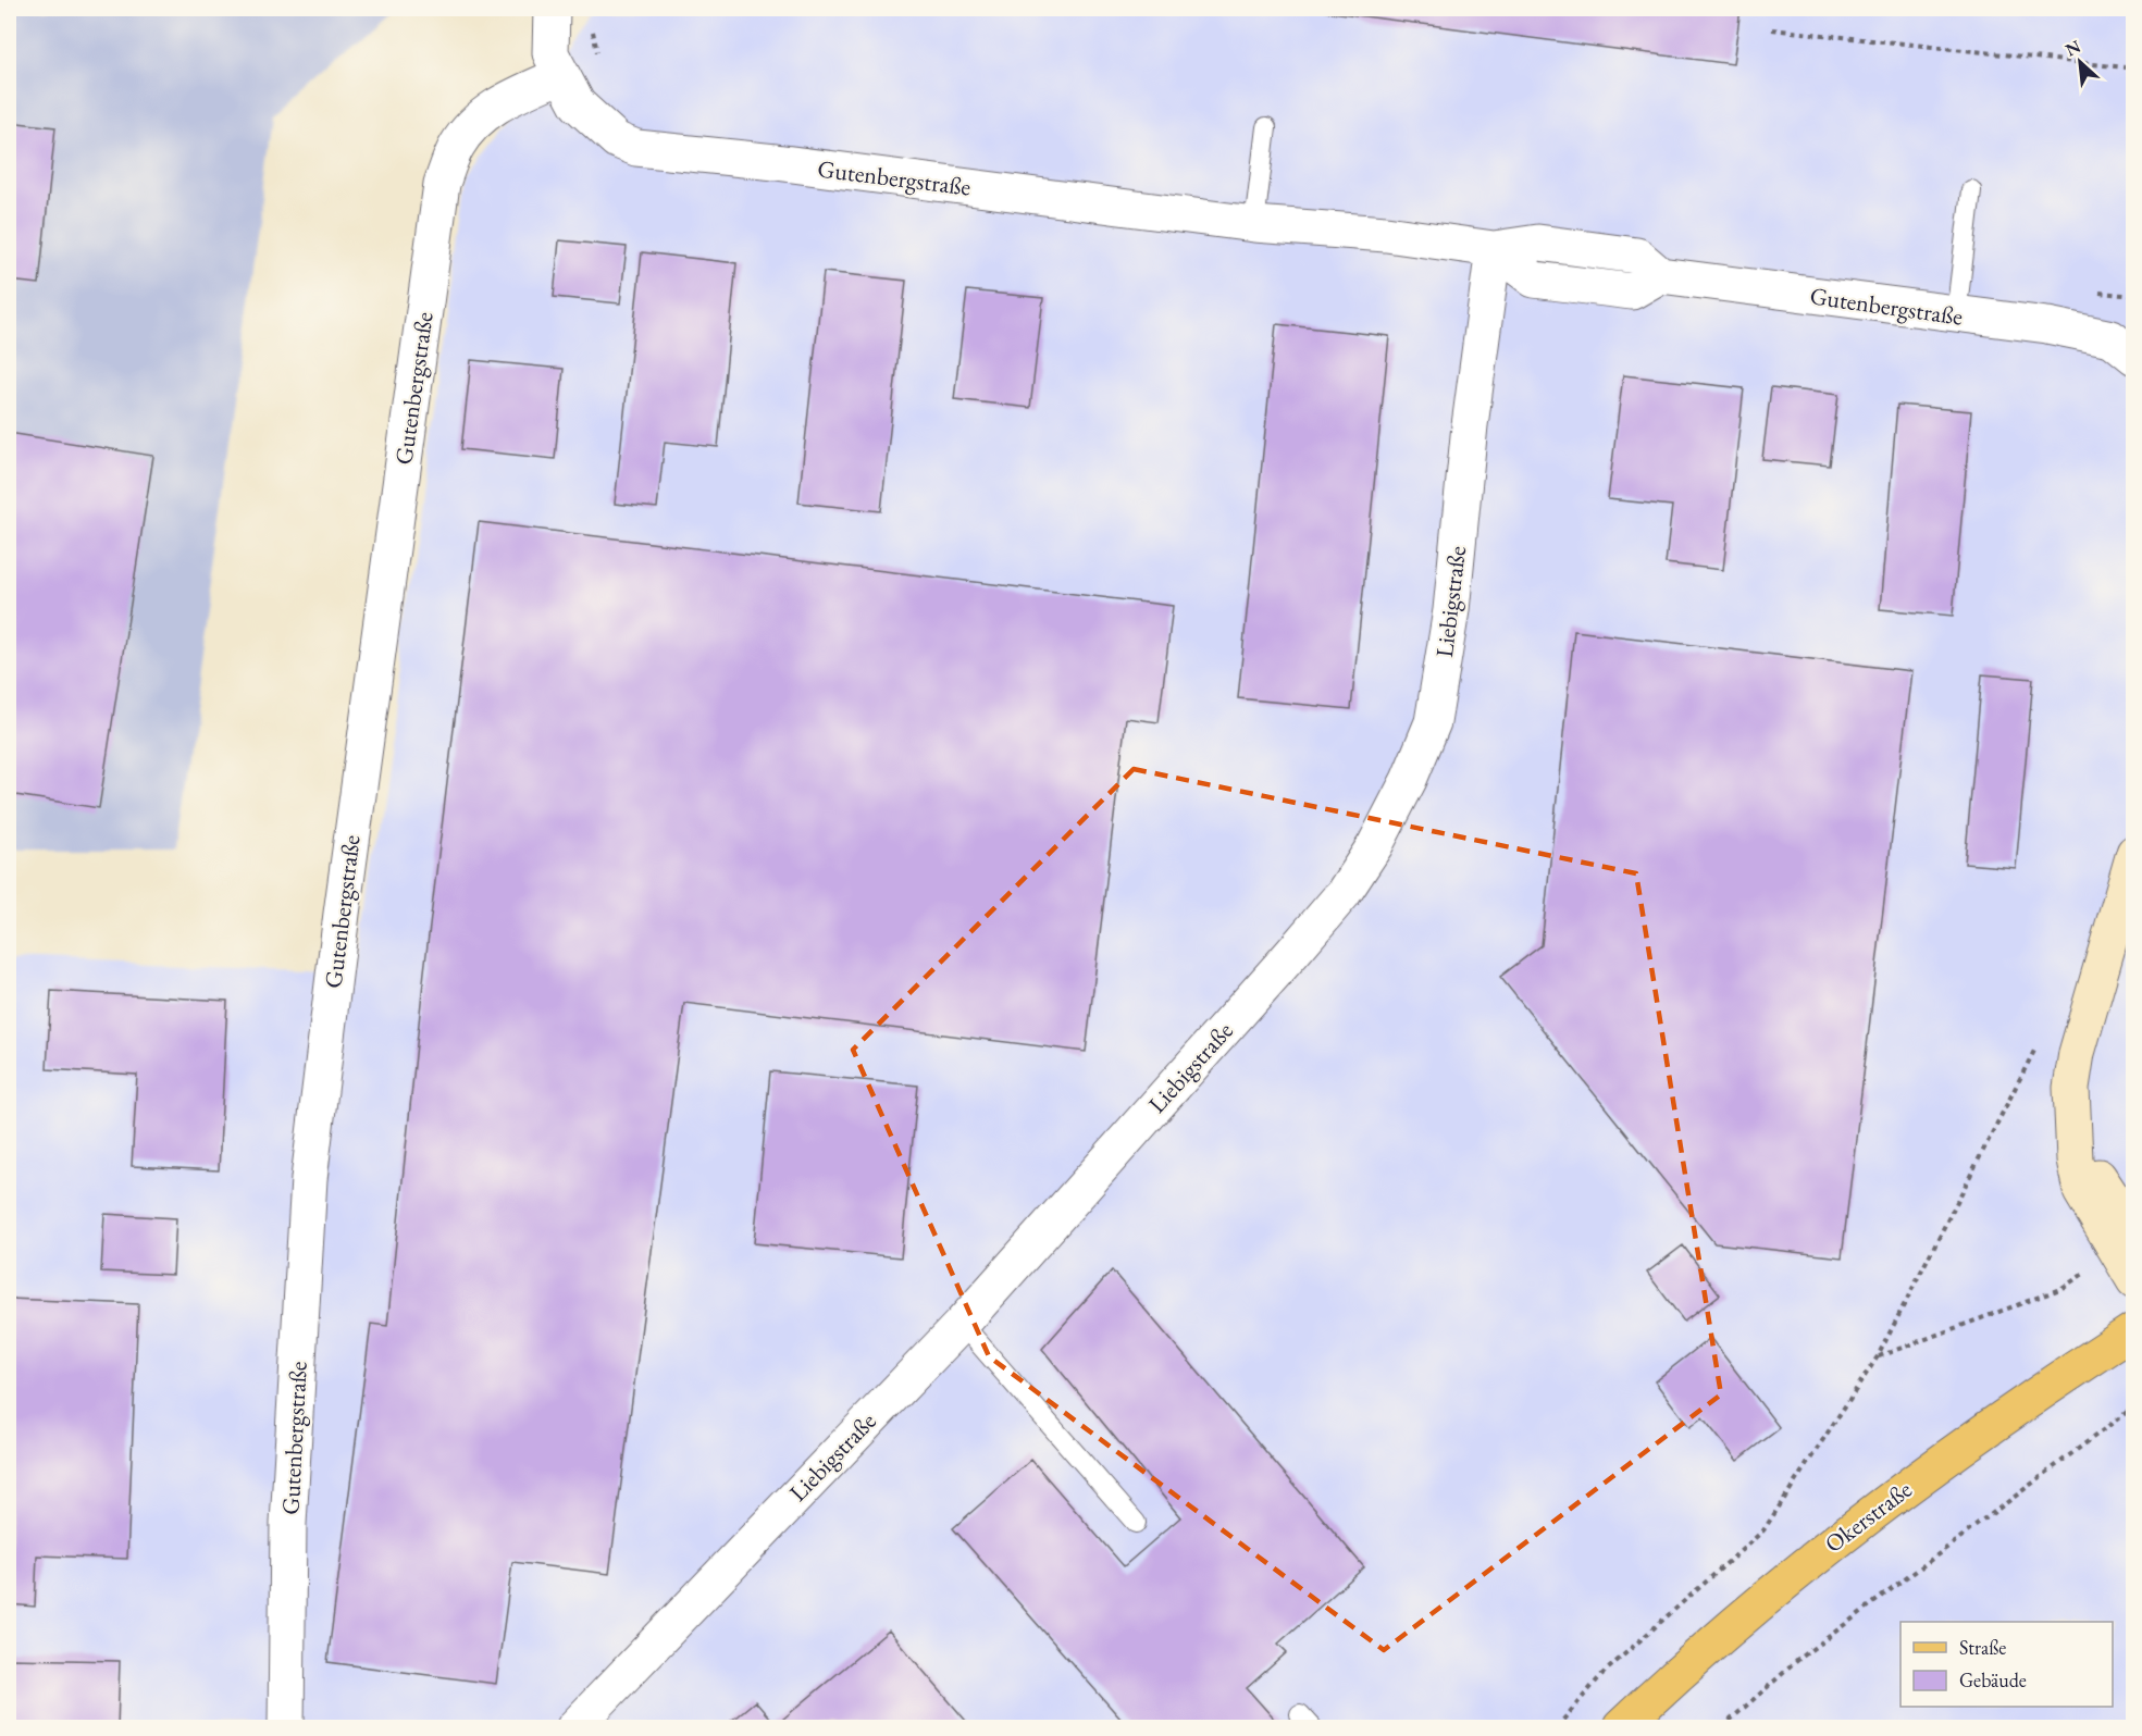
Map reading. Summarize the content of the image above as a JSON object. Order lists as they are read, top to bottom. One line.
{"streets":{"main road":["Okerstraße"],"street":["Gutenbergstraße","Liebigstraße"]},"crossings":[["Gutenbergstraße","Liebigstraße"]],"legend":["Straße","Gebäude"],"north":"top left"}
